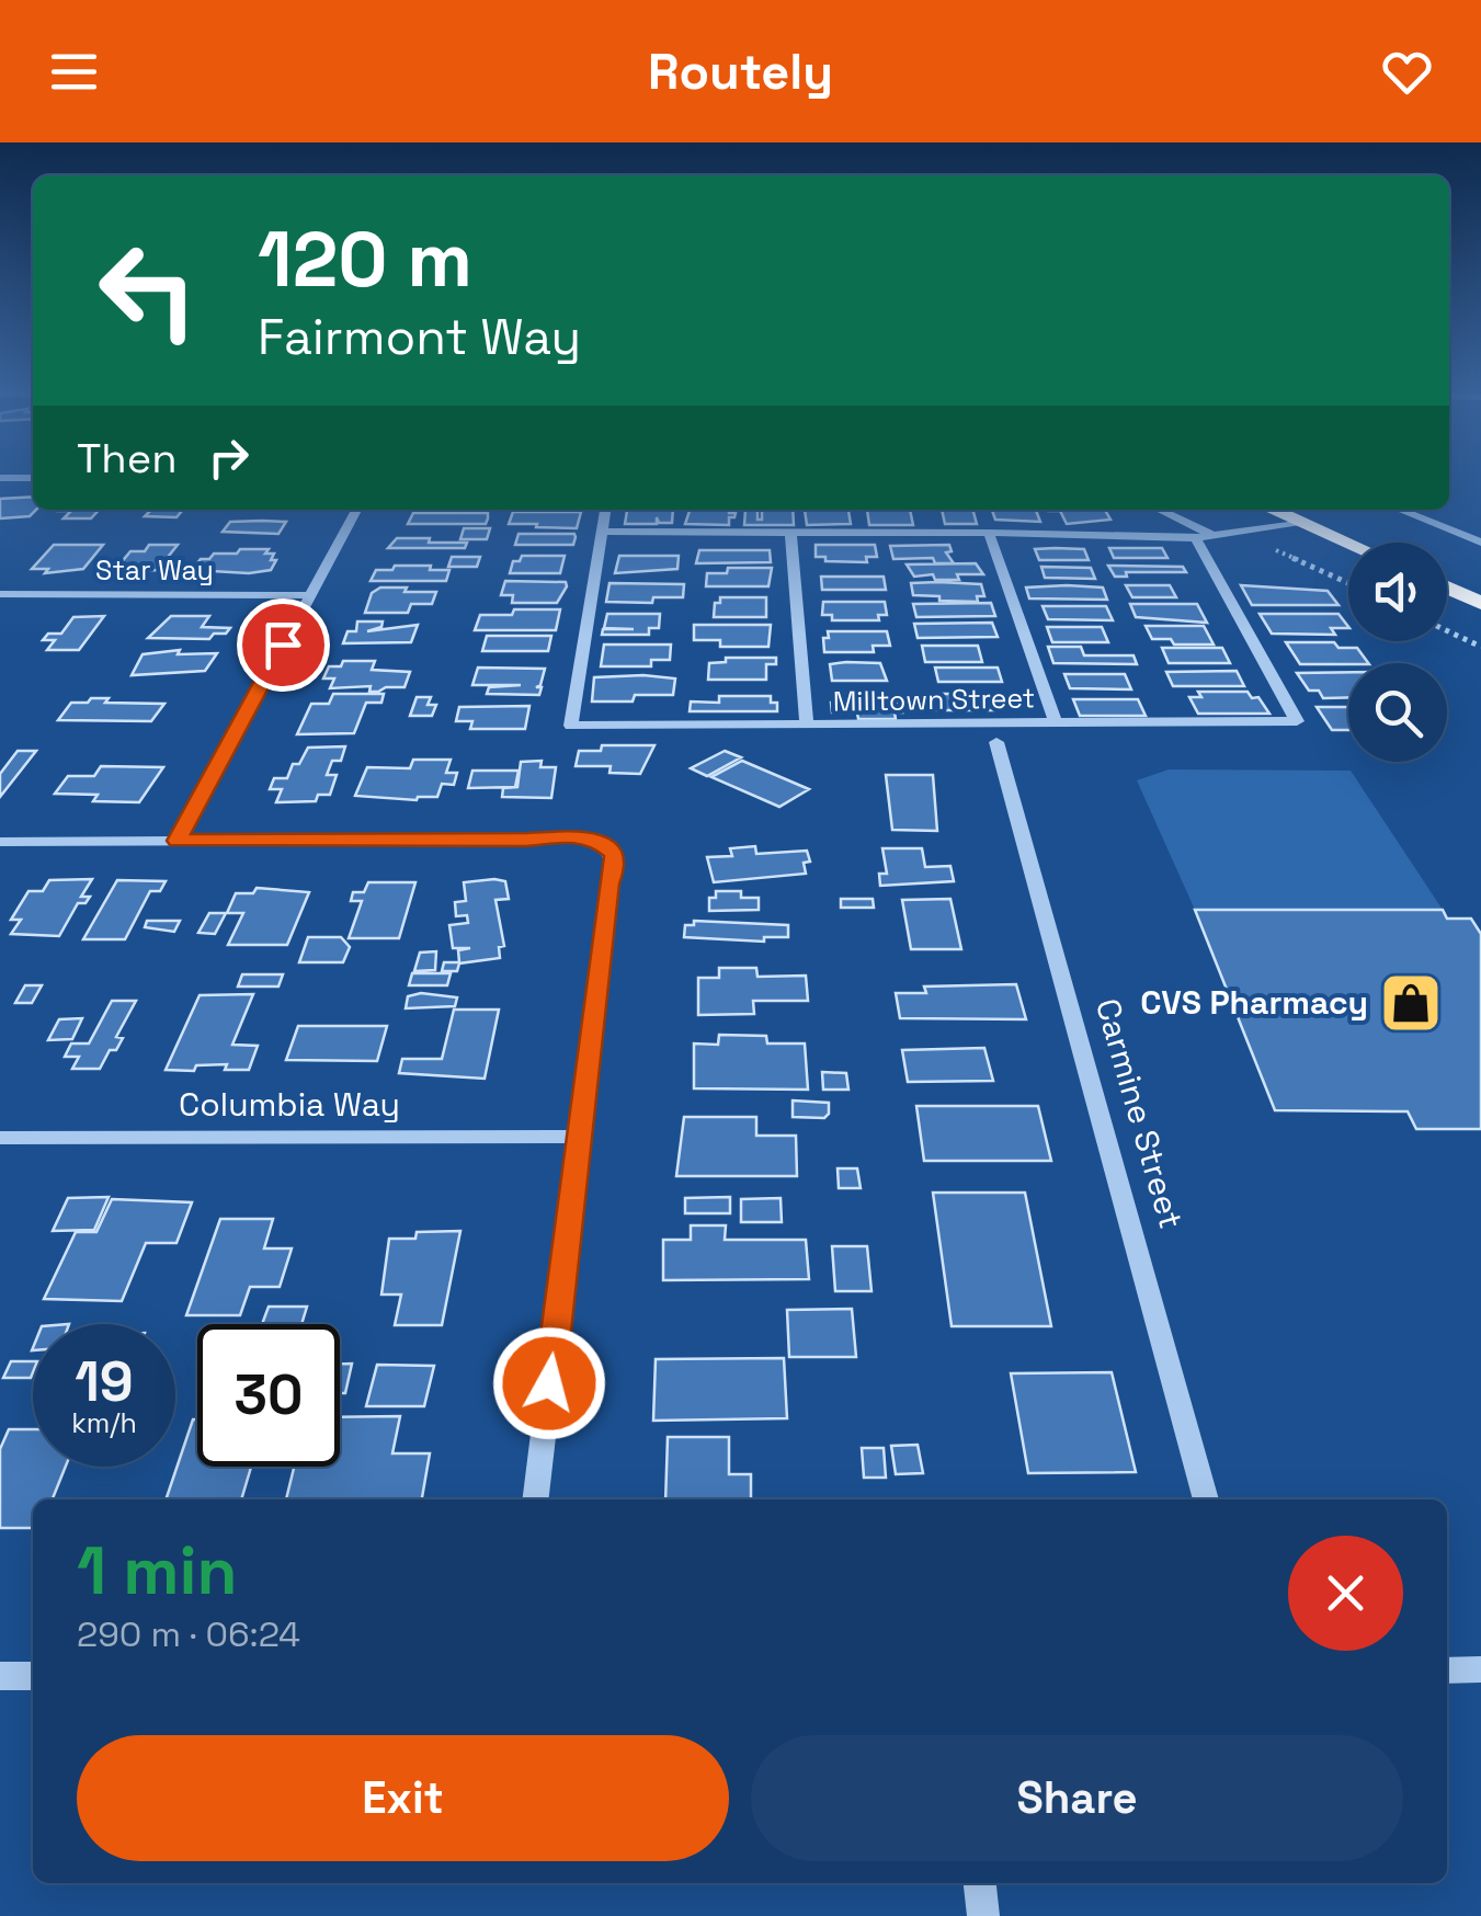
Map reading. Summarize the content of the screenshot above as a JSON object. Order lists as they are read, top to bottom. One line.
{"streets":{"street":["Star Way","Milltown Street","Columbia Way","Carmine Street"]},"places":{"shop":["CVS Pharmacy"]},"page":{"header":"Routely","turn":["120 m","Fairmont Way"],"then":"Then","speed":"19 km/h","limit":"30","heading":["1 min","290 m · 06:24"],"buttons":["Exit","Share"]}}
